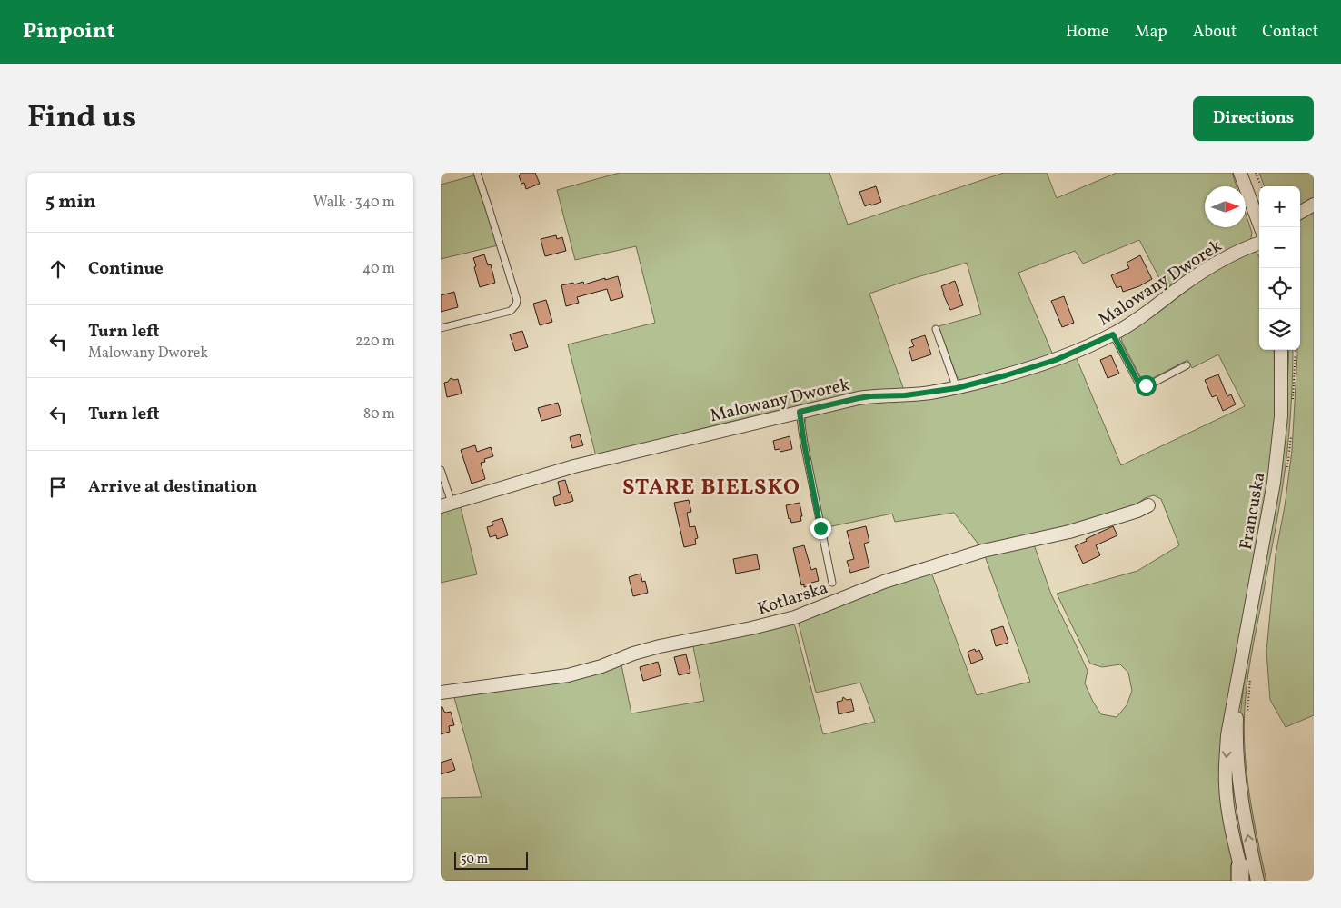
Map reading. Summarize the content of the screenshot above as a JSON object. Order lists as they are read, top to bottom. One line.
{"streets":{"street":["Malowany Dworek","Francuska","Kotlarska"]},"districts":["STARE BIELSKO"],"scale_bar":"50 m","north":"right","page":{"header":"Pinpoint","nav":["Home","Map","About","Contact"],"title":"Find us","buttons":"Directions","heading":["5 min","Walk · 340 m"],"map_buttons":["+","−"],"list":[["Continue","40 m"],["Turn left","Malowany Dworek","220 m"],["Turn left","80 m"],"Arrive at destination"],"scale":"50 m"}}
